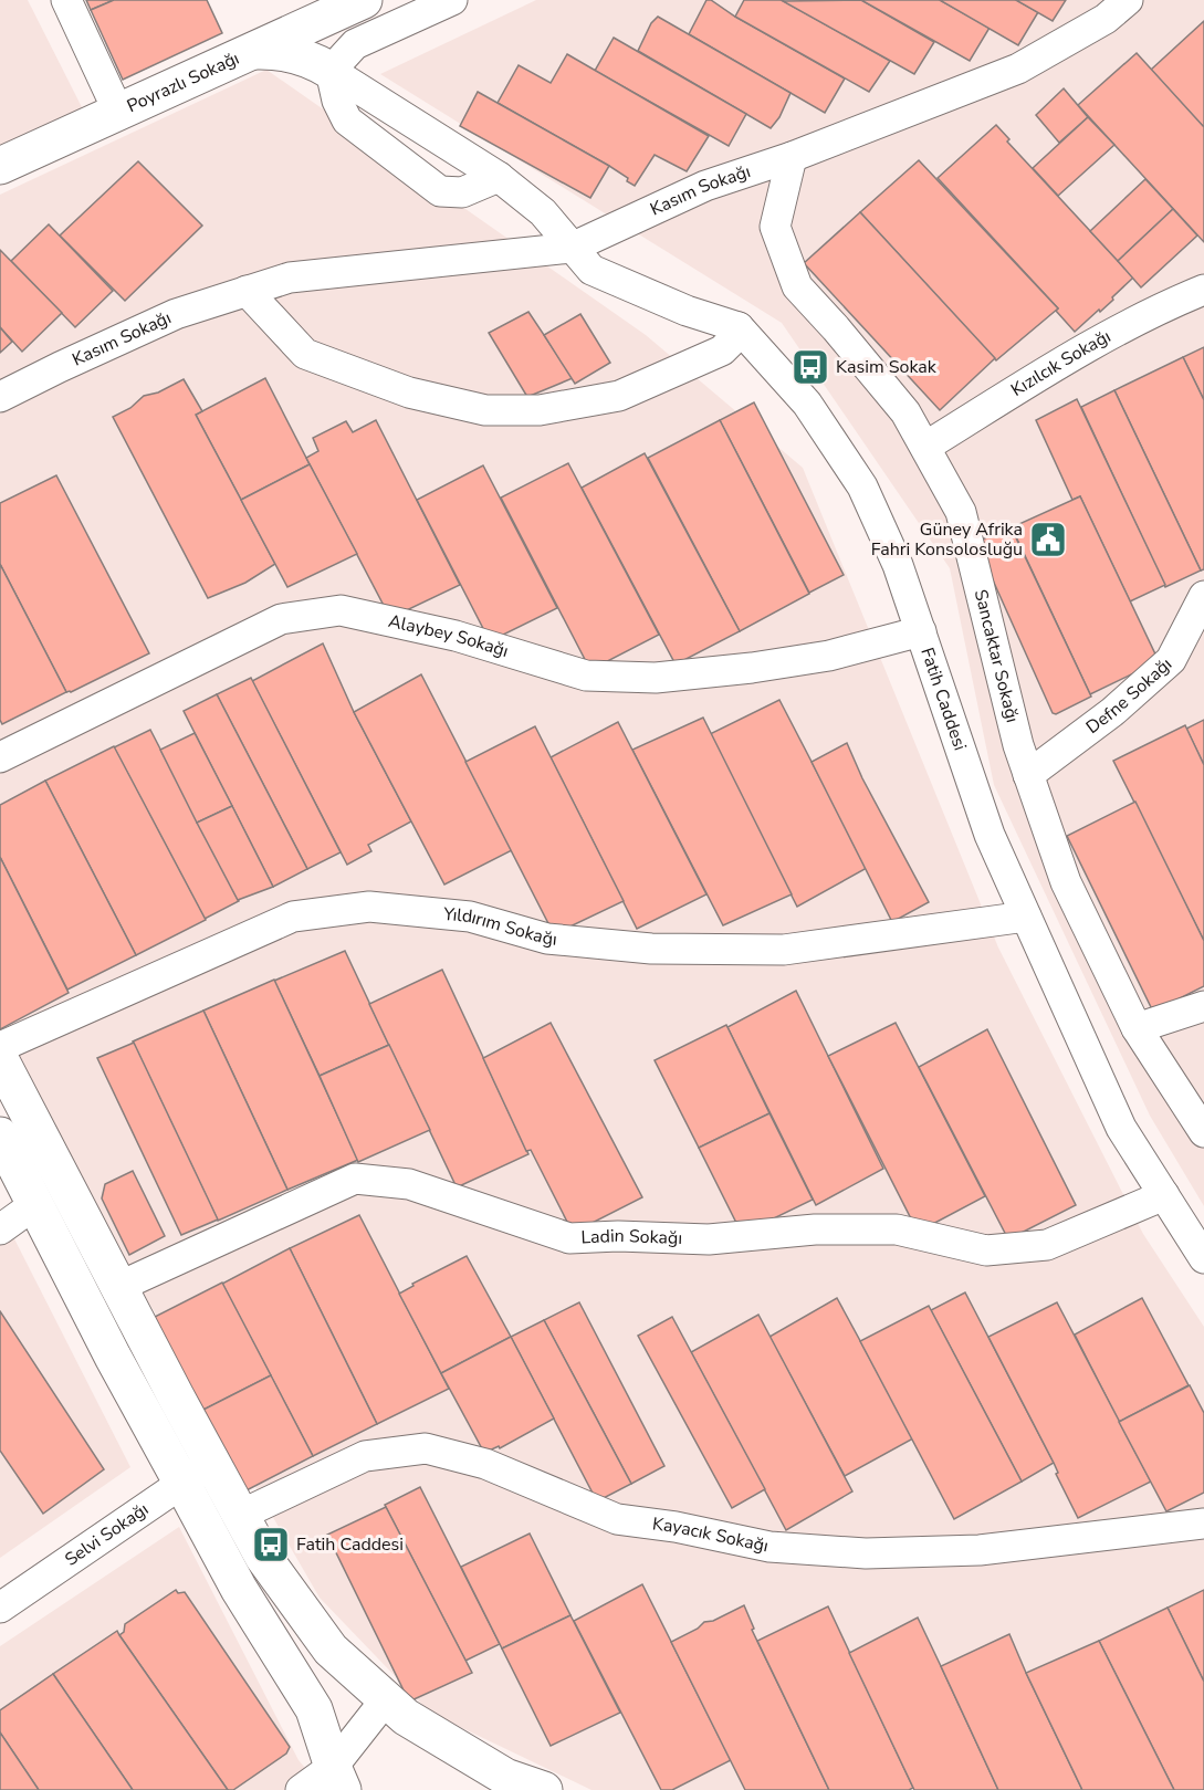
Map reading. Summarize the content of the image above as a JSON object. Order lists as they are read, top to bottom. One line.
{"streets":{"main road":["Poyrazlı Sokağı"],"street":["Kasım Sokağı","Kızılcık Sokağı","Alaybey Sokağı","Sancaktar Sokağı","Defne Sokağı","Fatih Caddesi","Yıldırım Sokağı","Ladin Sokağı","Kayacık Sokağı","Selvi Sokağı"]},"crossings":[["Kasım Sokağı","Sancaktar Sokağı"],["Kasım Sokağı","Fatih Caddesi"],["Kızılcık Sokağı","Sancaktar Sokağı"],["Alaybey Sokağı","Fatih Caddesi"],["Sancaktar Sokağı","Defne Sokağı"],["Fatih Caddesi","Yıldırım Sokağı"],["Fatih Caddesi","Ladin Sokağı"]],"places":{"bus stop":["Kasim Sokak","Fatih Caddesi"],"public building":["Güney Afrika Fahri Konsolosluğu"]}}
